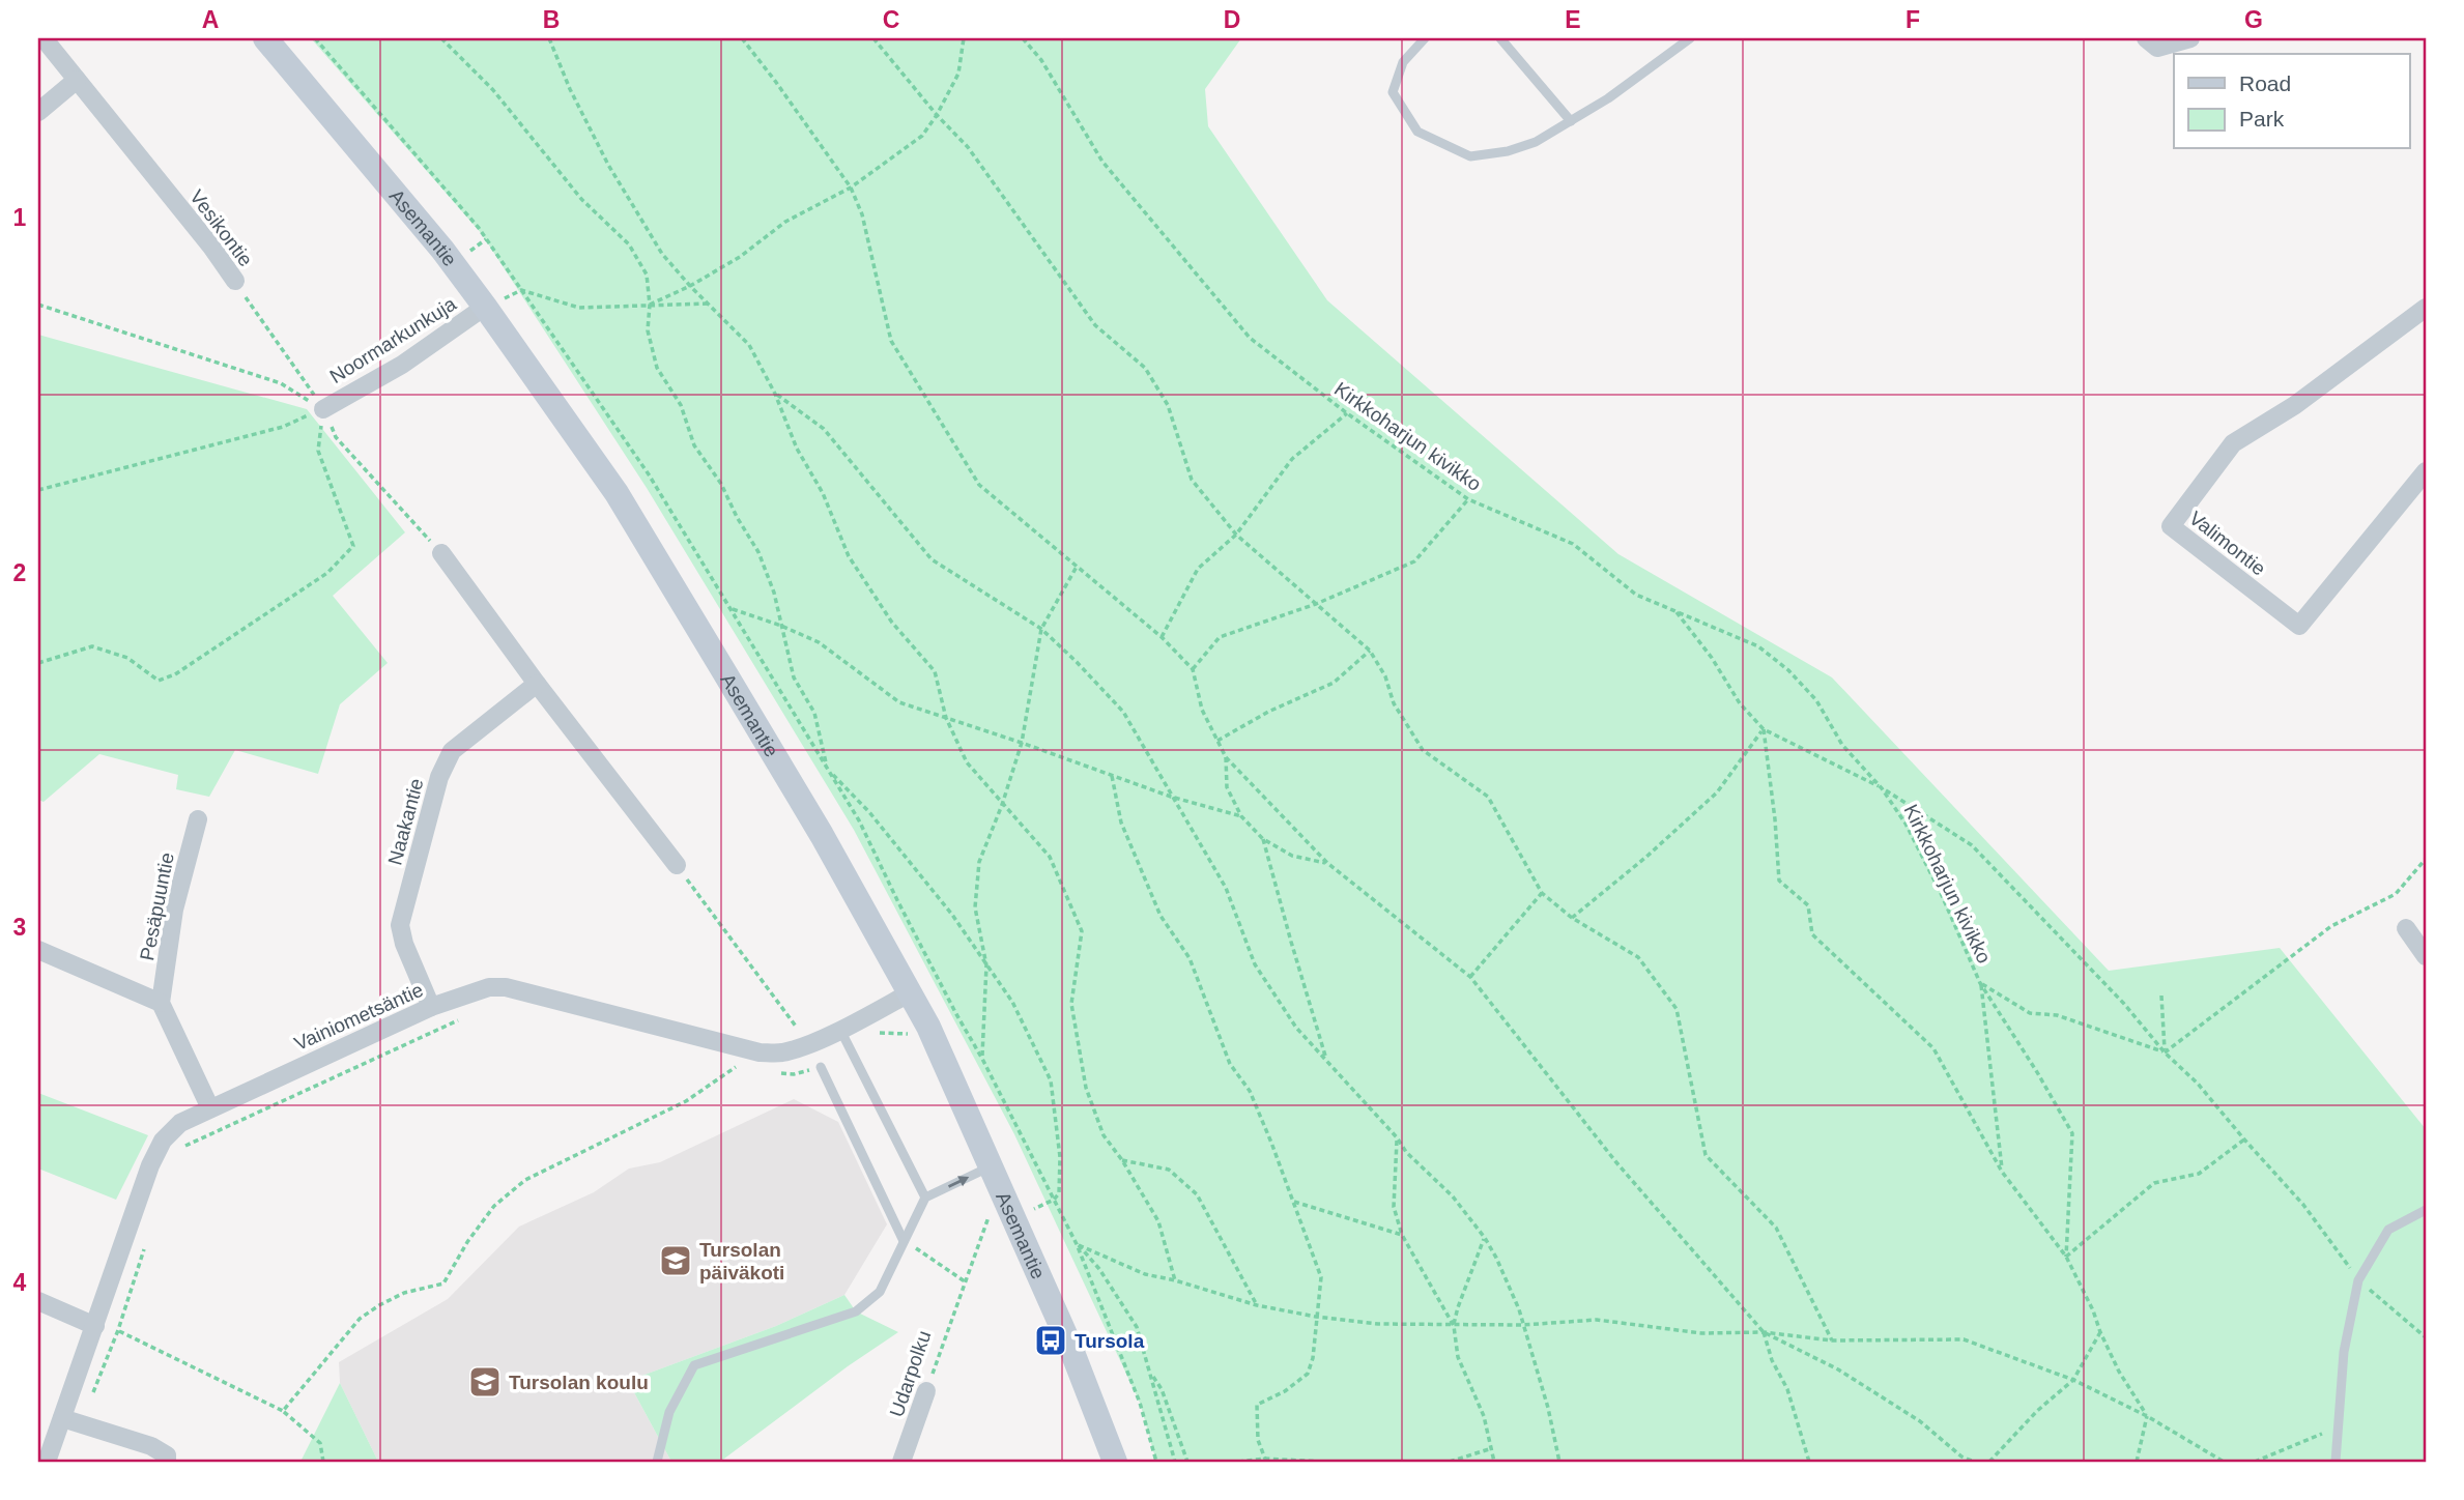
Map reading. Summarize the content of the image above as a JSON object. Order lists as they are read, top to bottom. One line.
{"streets":{"main road":["Asemantie"],"street":["Vesikontie","Noormarkunkuja","Valimontie","Naakantie","Pesäpuuntie","Vainiometsäntie","Udarpolku"],"path":["Kirkkoharjun kivikko"]},"crossings":[["Asemantie","Noormarkunkuja"],["Asemantie","Vainiometsäntie"],["Asemantie","Udarpolku"],["Vesikontie","Noormarkunkuja"],["Naakantie","Vainiometsäntie"]],"places":{"school or university":["Tursolan päiväkoti","Tursolan koulu"],"bus stop":["Tursola"]},"legend":["Road","Park"],"grid":{"columns":["A","B","C","D","E","F","G"],"rows":["1","2","3","4"]}}
